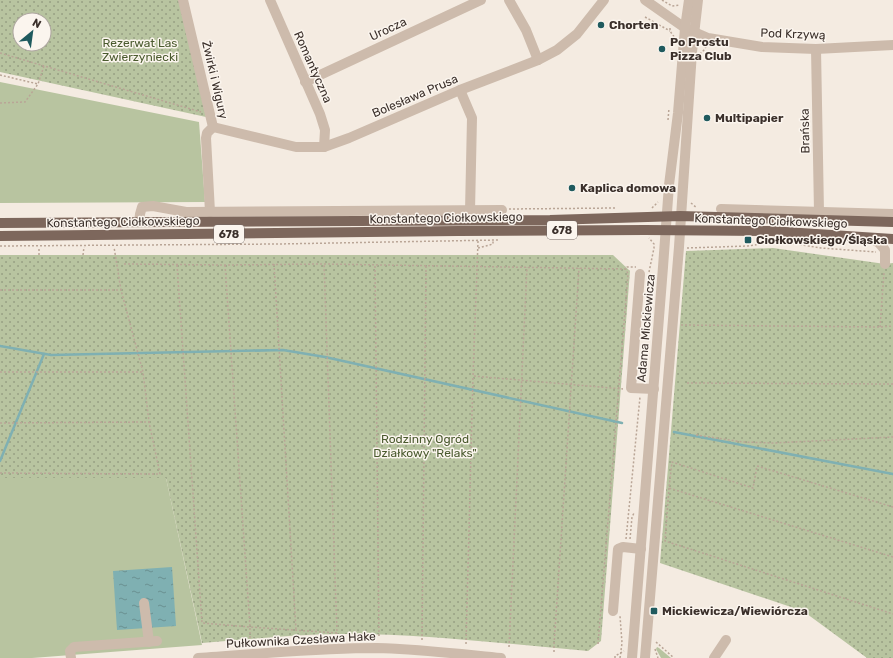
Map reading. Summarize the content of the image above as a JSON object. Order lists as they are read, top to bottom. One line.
{"streets":{"main road":["Konstantego Ciołkowskiego","678"],"street":["Urocza","Pod Krzywą","Romantyczna","Żwirki i Wigury","Bolesława Prusa","Brańska","Adama Mickiewicza","Pułkownika Czesława Hake"]},"crossings":[["Urocza","Romantyczna"],["Pod Krzywą","Brańska"],["Pod Krzywą","Adama Mickiewicza"],["Romantyczna","Bolesława Prusa"],["Żwirki i Wigury","Bolesława Prusa"],["Brańska","Konstantego Ciołkowskiego"],["Konstantego Ciołkowskiego","Adama Mickiewicza"]],"parks":["Rezerwat Las Zwierzyniecki","Rodzinny Ogród Działkowy \"Relaks\""],"places":{"other":["Chorten","Po Prostu Pizza Club","Multipapier","Kaplica domowa"],"transit":["Ciołkowskiego/Śląska","Mickiewicza/Wiewiórcza"]},"north":"top right"}
